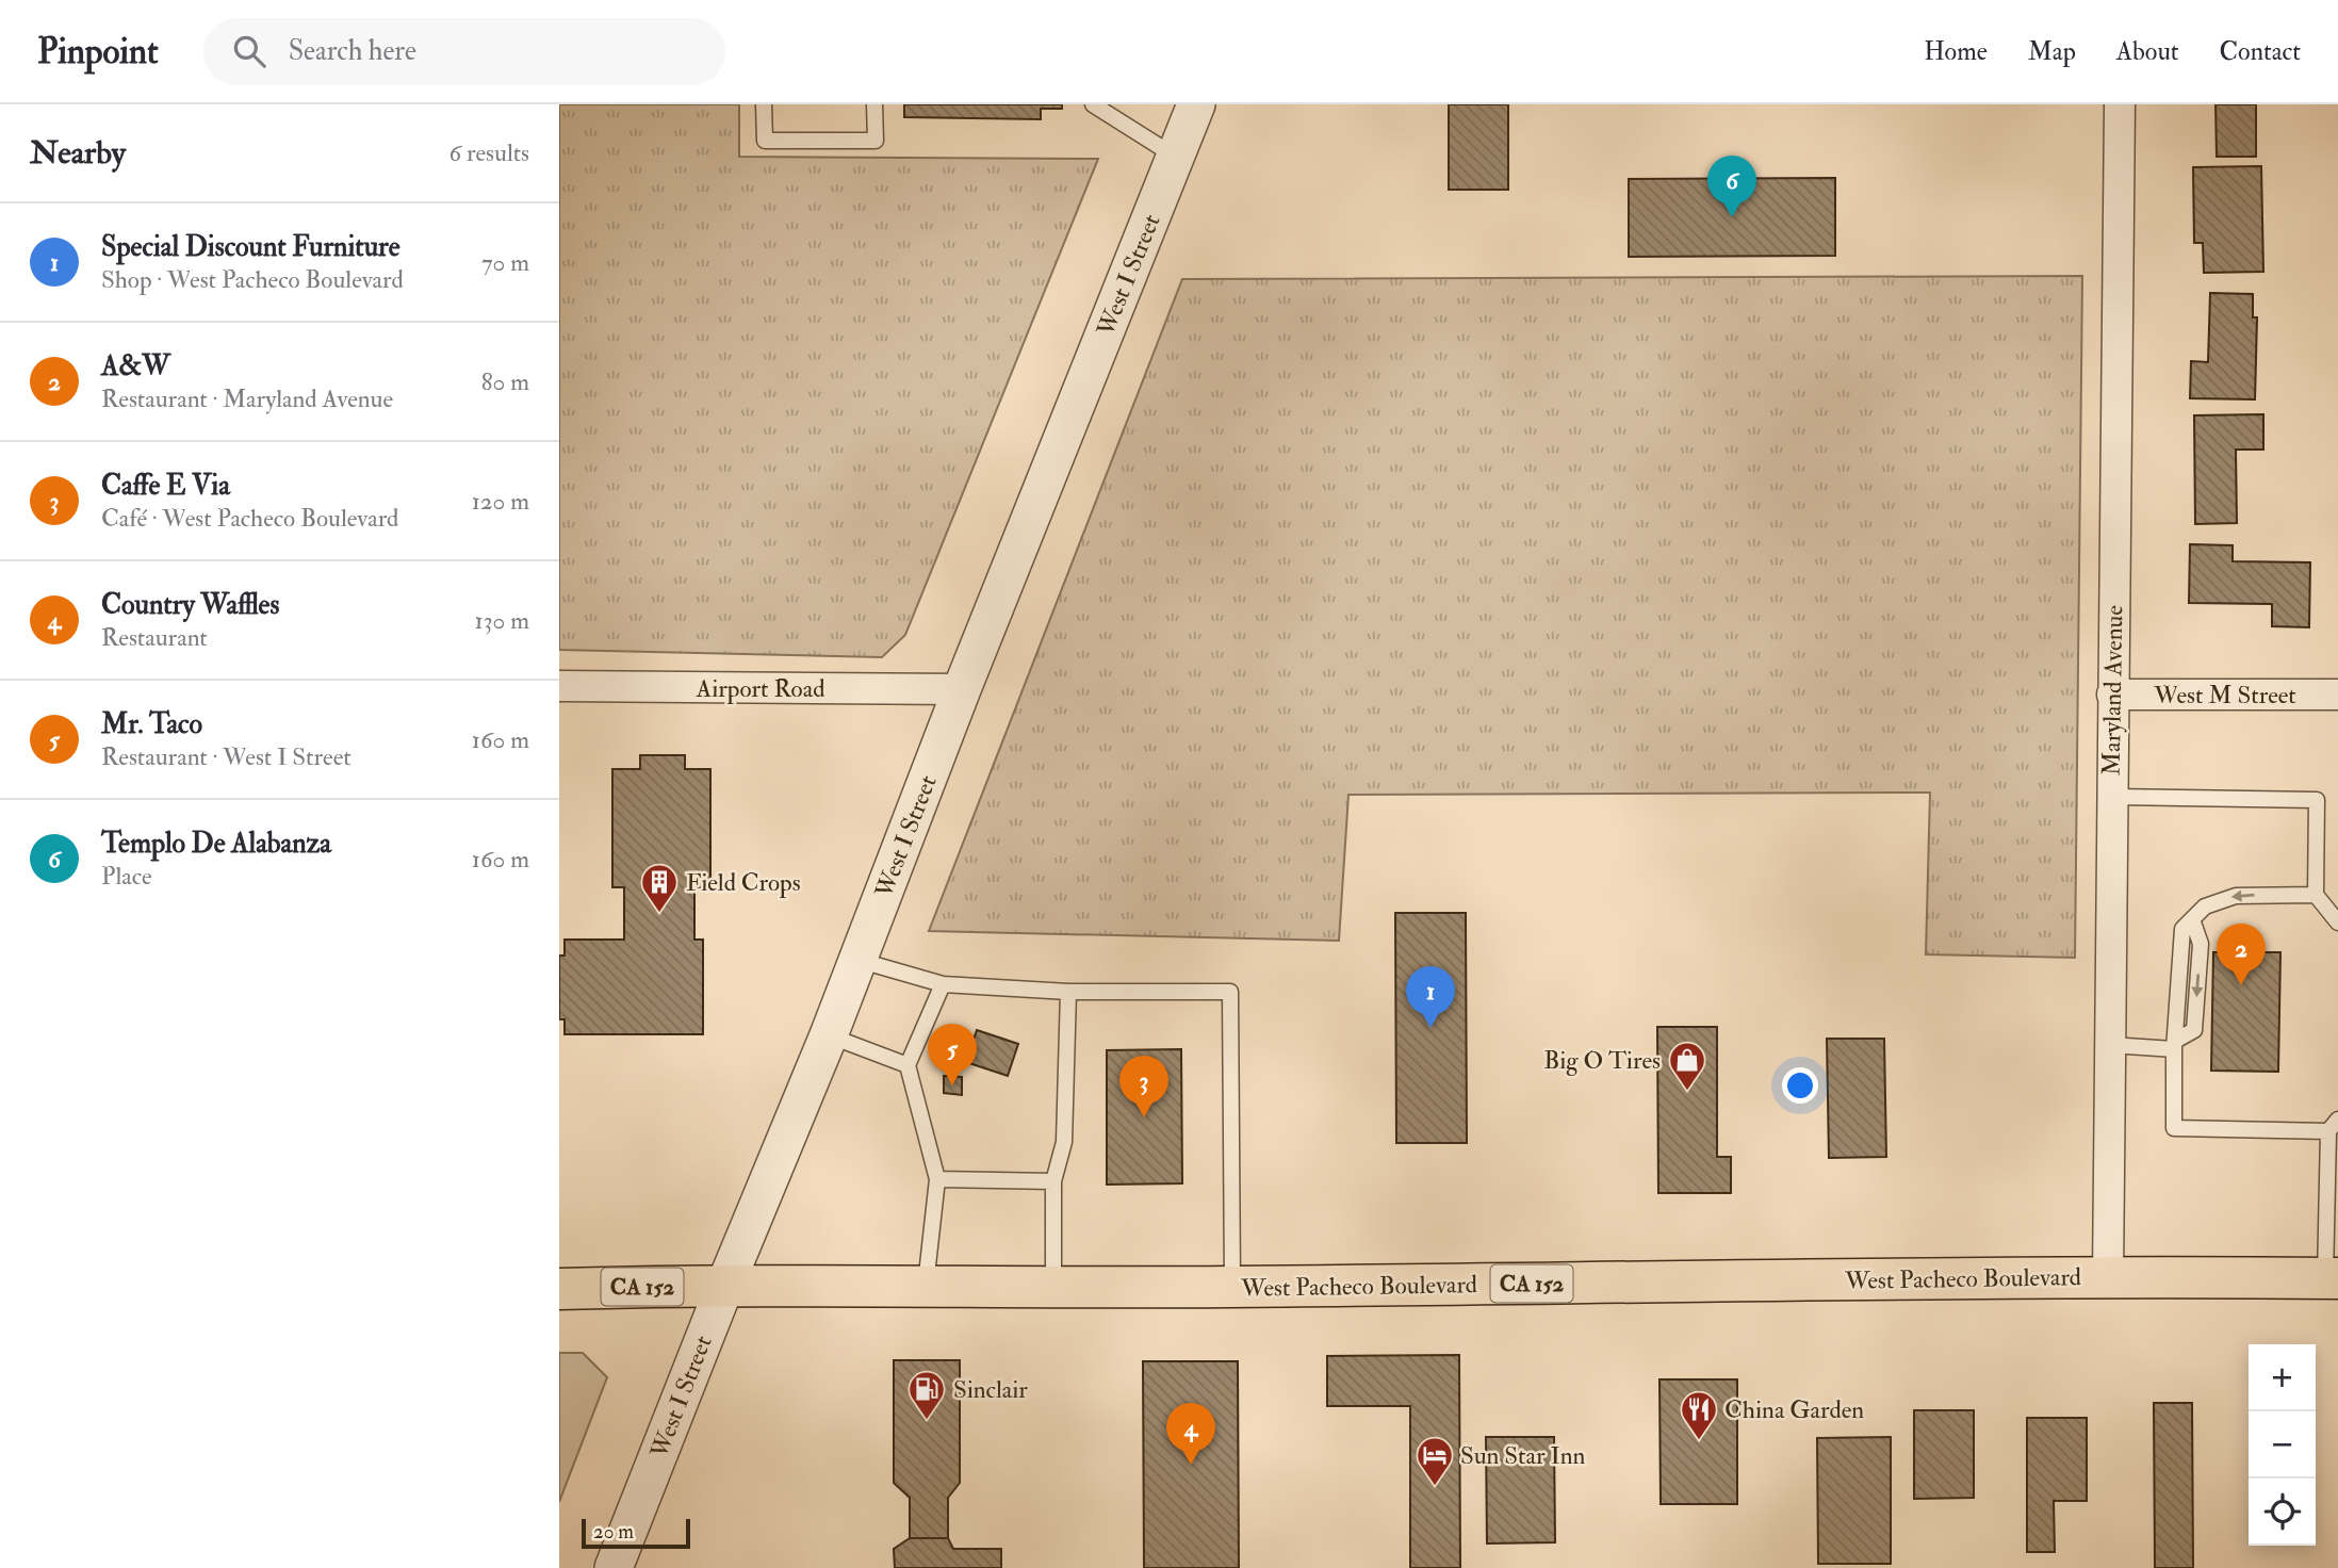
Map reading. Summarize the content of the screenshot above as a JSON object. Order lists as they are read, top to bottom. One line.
{"streets":{"highway":["West Pacheco Boulevard","CA 152"],"street":["West I Street","Airport Road","Maryland Avenue","West M Street"]},"crossings":[["West I Street","Airport Road"],["West I Street","West Pacheco Boulevard"],["Maryland Avenue","West M Street"],["Maryland Avenue","West Pacheco Boulevard"]],"places":{"building":["Field Crops"],"shop":["Big O Tires"],"fuel station":["Sinclair"],"restaurant":["China Garden"],"hotel":["Sun Star Inn"]},"scale_bar":"20 m","page":{"header":"Pinpoint","search":"Search here","nav":["Home","Map","About","Contact"],"heading":["Nearby","6 results"],"pins":["6","2","1","5","3","4"],"list":[{"mark":"1","name":"Special Discount Furniture","note":"Shop · West Pacheco Boulevard","value":"70 m"},{"mark":"2","name":"A&W","note":"Restaurant · Maryland Avenue","value":"80 m"},{"mark":"3","name":"Caffe E Via","note":"Café · West Pacheco Boulevard","value":"120 m"},{"mark":"4","name":"Country Waffles","note":"Restaurant","value":"130 m"},{"mark":"5","name":"Mr. Taco","note":"Restaurant · West I Street","value":"160 m"},{"mark":"6","name":"Templo De Alabanza","note":"Place","value":"160 m"}],"map_buttons":["+","−"],"scale":"20 m"}}
